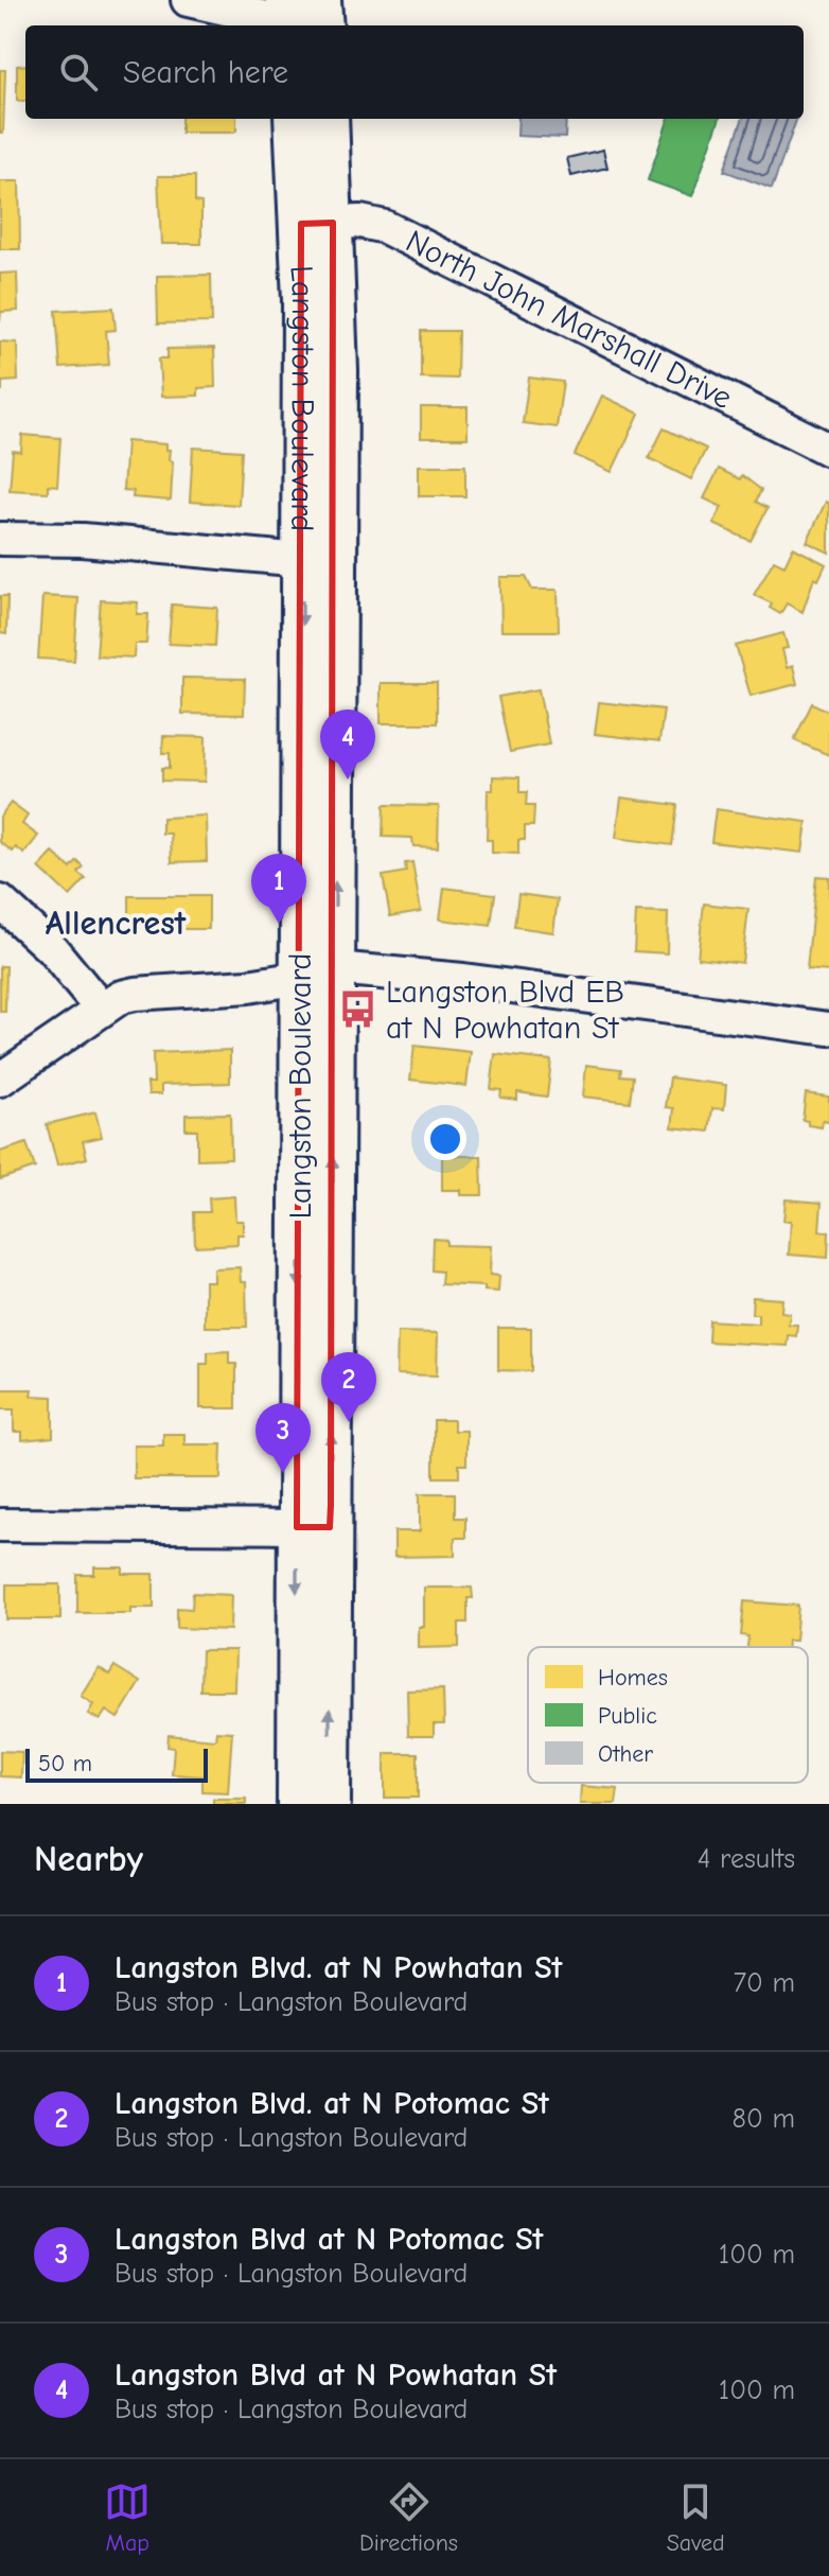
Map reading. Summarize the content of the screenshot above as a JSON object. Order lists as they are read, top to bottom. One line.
{"streets":{"main road":["Langston Boulevard"],"street":["North John Marshall Drive"]},"crossings":[["North John Marshall Drive","Langston Boulevard"]],"districts":["Allencrest"],"places":{"bus stop":["Langston Blvd EB at N Powhatan St"]},"legend":["Homes","Public","Other"],"scale_bar":"50 m","page":{"search":"Search here","pins":["4","1","2","3"],"scale":"50 m","heading":["Nearby","4 results"],"list":[{"mark":"1","name":"Langston Blvd. at N Powhatan St","note":"Bus stop · Langston Boulevard","value":"70 m"},{"mark":"2","name":"Langston Blvd. at N Potomac St","note":"Bus stop · Langston Boulevard","value":"80 m"},{"mark":"3","name":"Langston Blvd at N Potomac St","note":"Bus stop · Langston Boulevard","value":"100 m"},{"mark":"4","name":"Langston Blvd at N Powhatan St","note":"Bus stop · Langston Boulevard","value":"100 m"}],"nav":["Map","Directions","Saved"]}}
